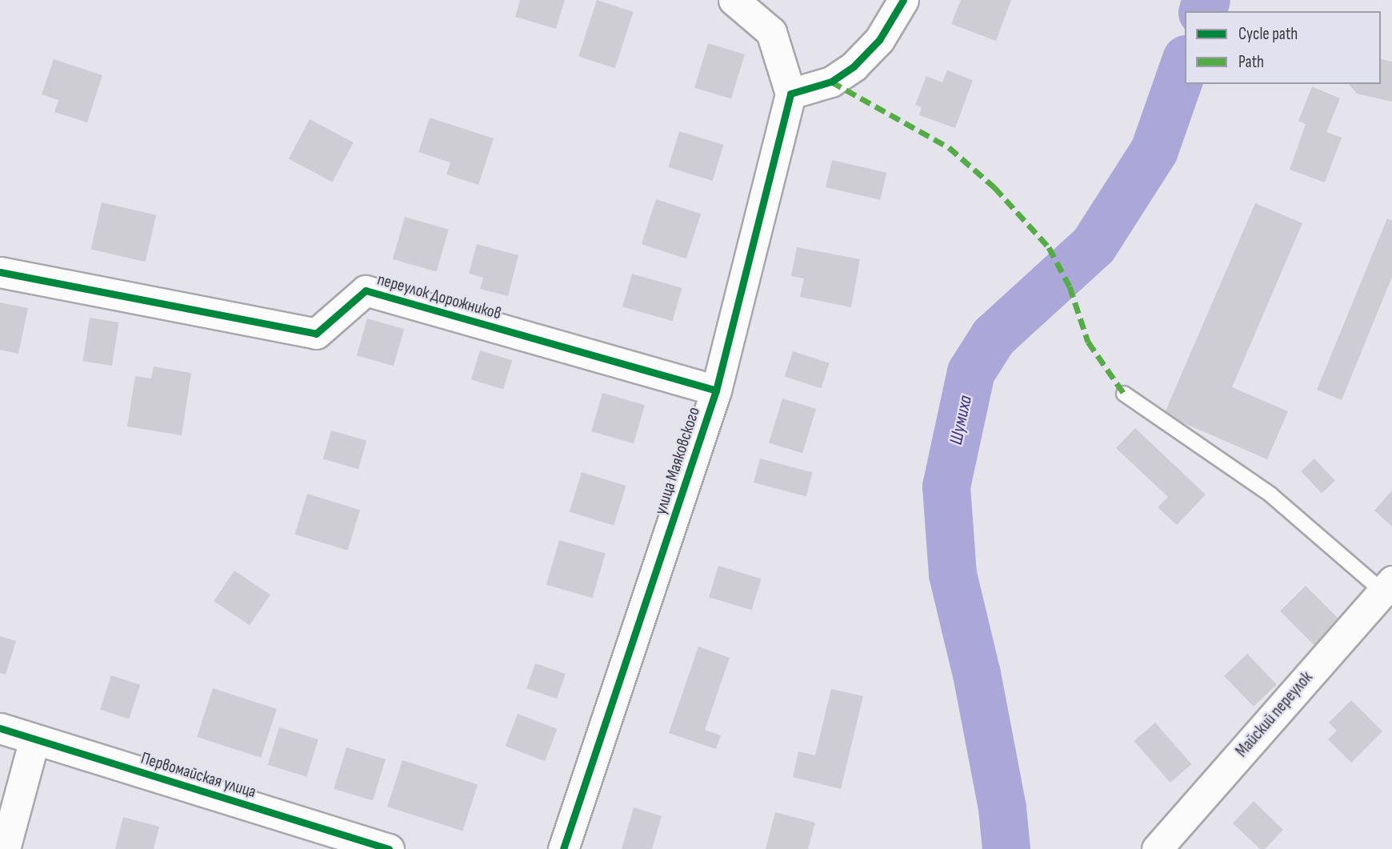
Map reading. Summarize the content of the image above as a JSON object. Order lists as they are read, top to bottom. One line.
{"streets":{"street":["переулок Дорожников","улица Маяковского","Майский переулок","Первомайская улица"]},"crossings":[["переулок Дорожников","улица Маяковского"]],"water":["Шумиха"],"legend":["Cycle path","Path"]}
